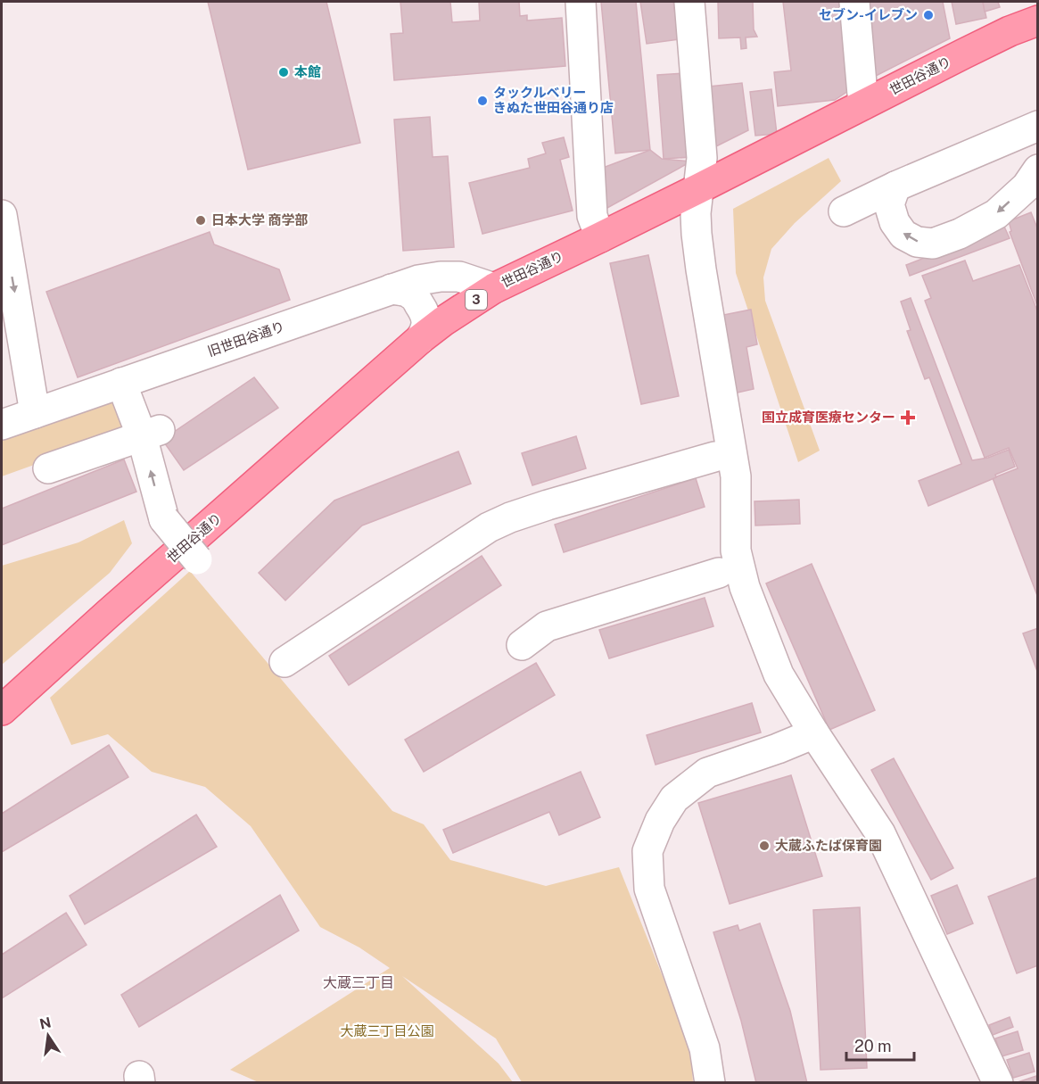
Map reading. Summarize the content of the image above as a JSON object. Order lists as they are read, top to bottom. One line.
{"streets":{"main road":["世田谷通り","3"],"street":["旧世田谷通り"]},"crossings":[["世田谷通り","旧世田谷通り"]],"districts":["大蔵三丁目"],"parks":["大蔵三丁目公園"],"places":{"other":["セブン-イレブン","本館","タックルベリー きぬた世田谷通り店","日本大学 商学部","大蔵ふたば保育園"],"health":["国立成育医療センター"]},"scale_bar":"20 m","north":"top"}
